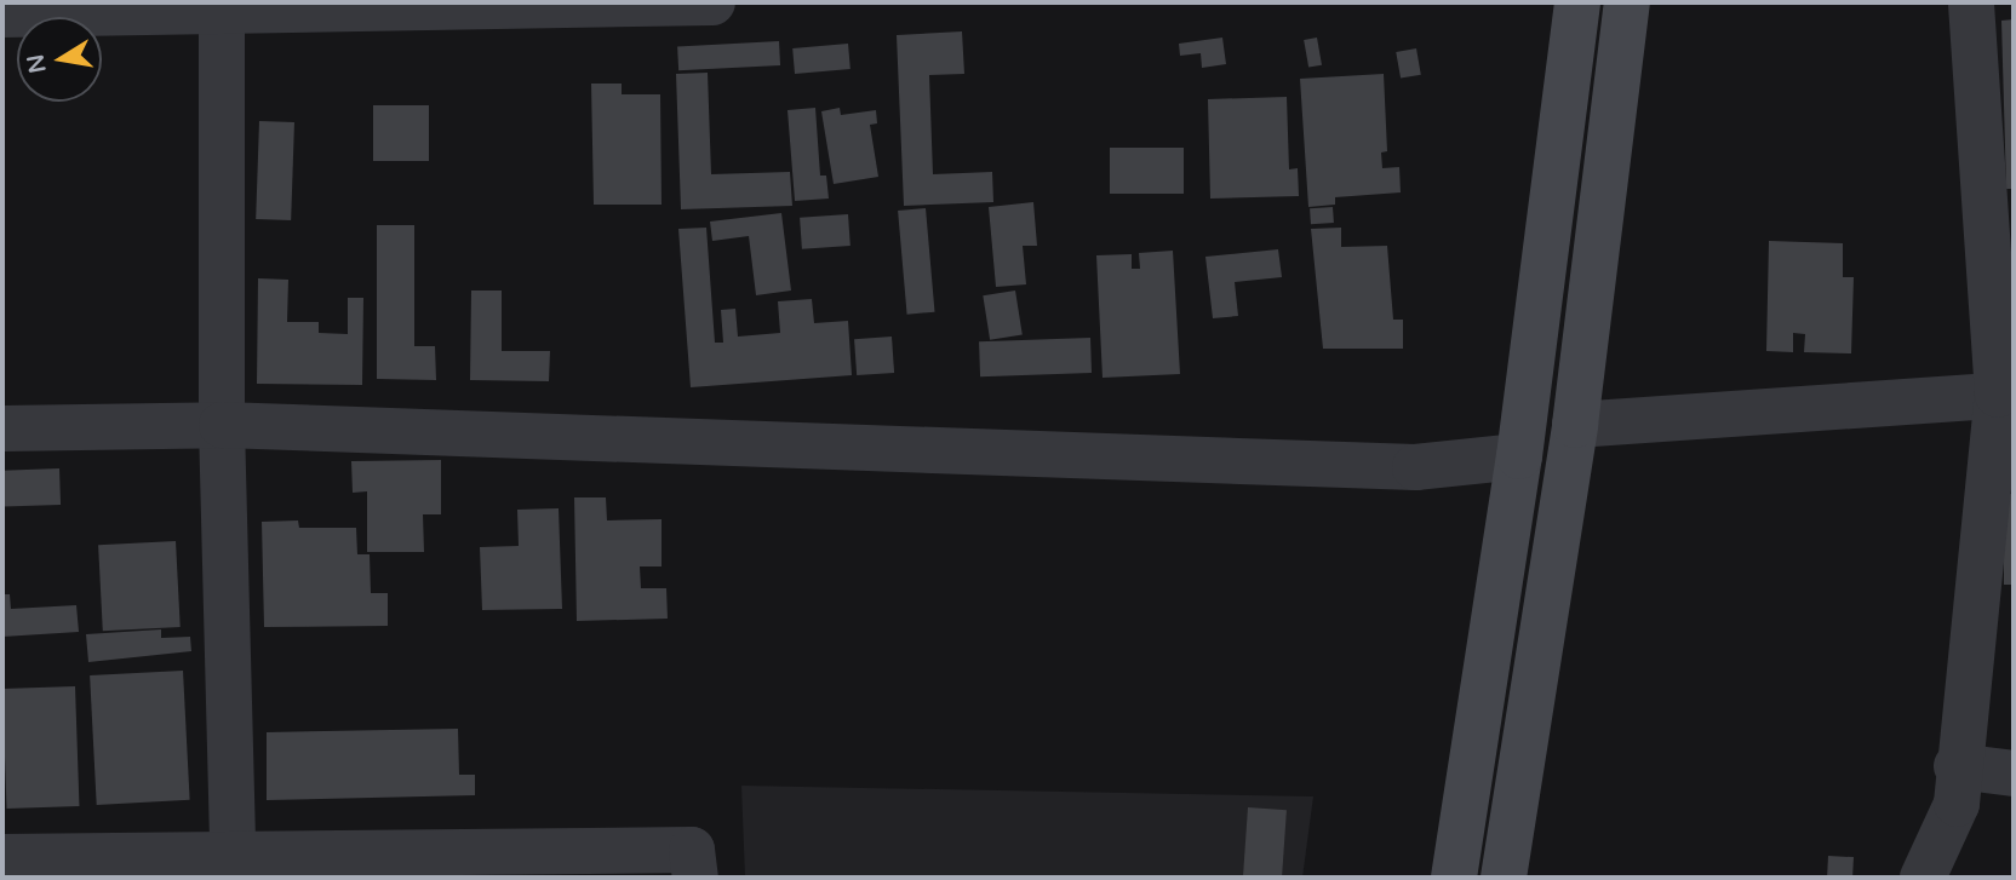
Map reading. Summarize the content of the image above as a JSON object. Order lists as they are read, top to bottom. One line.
{"north":"left"}
